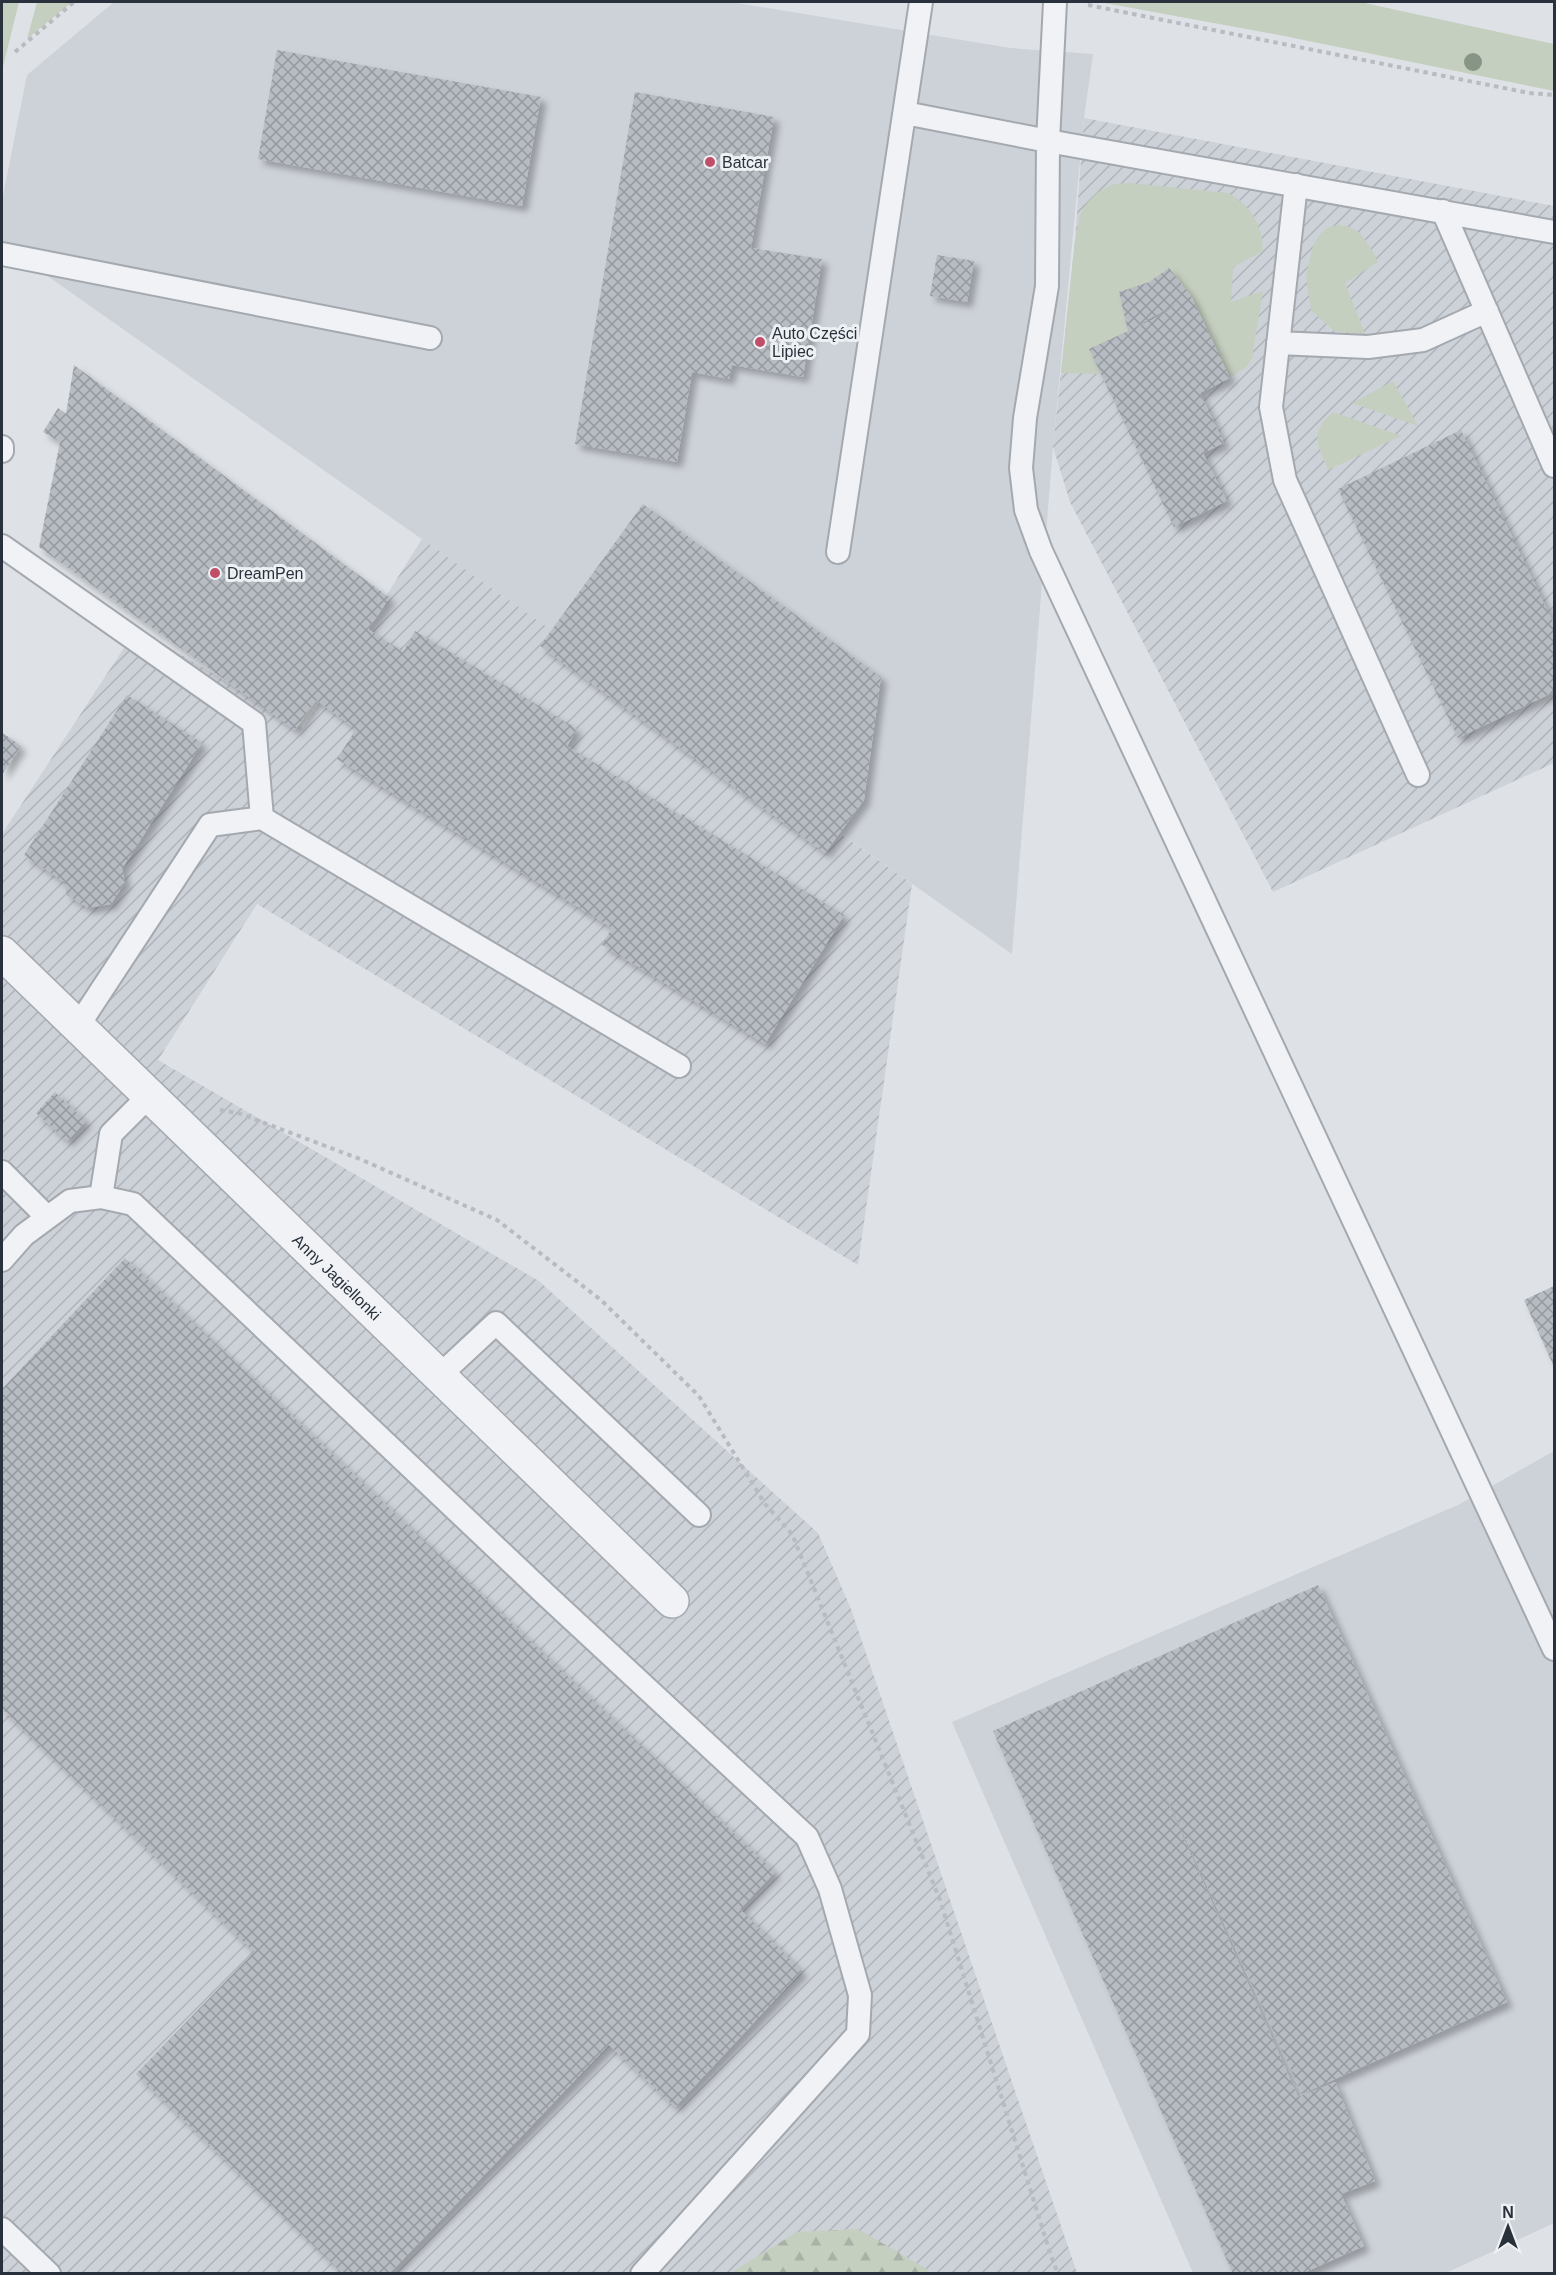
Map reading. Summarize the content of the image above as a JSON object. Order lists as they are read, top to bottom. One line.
{"streets":{"street":["Anny Jagiellonki"]},"places":["Batcar","Auto Części Lipiec","DreamPen"],"north":"top"}
